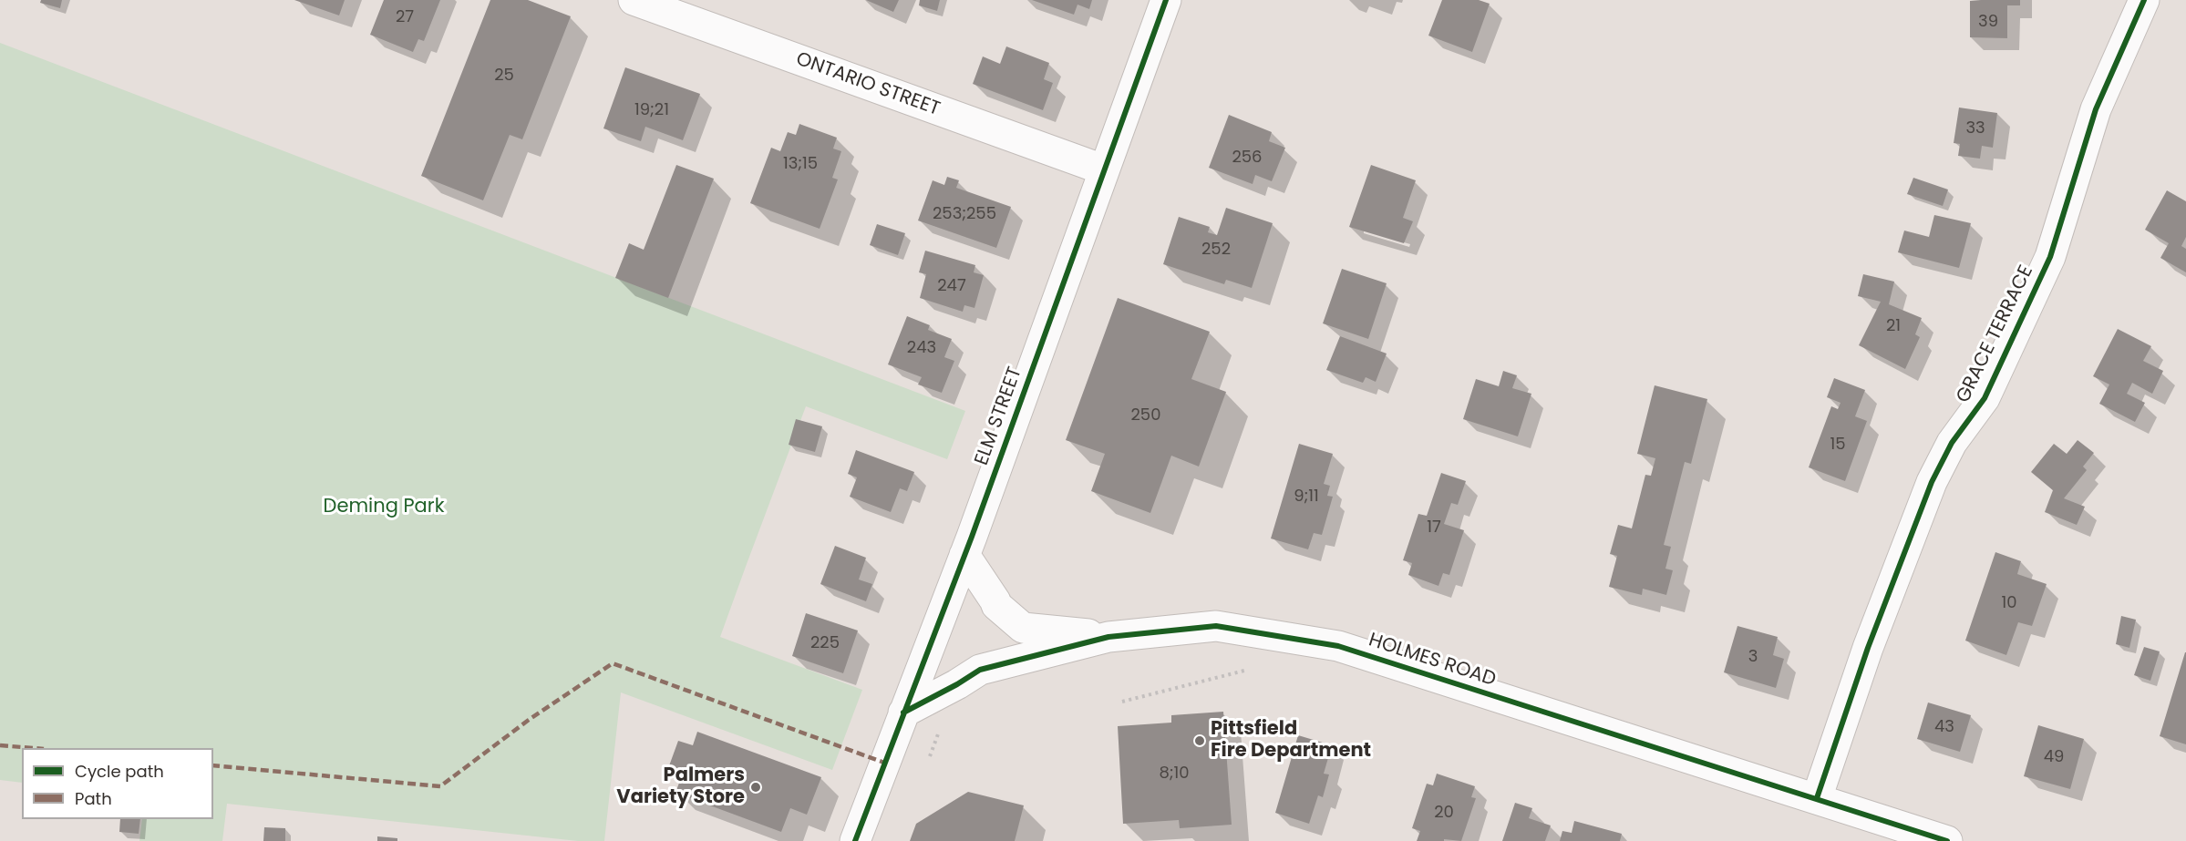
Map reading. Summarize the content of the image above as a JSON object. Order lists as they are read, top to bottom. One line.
{"streets":{"street":["ONTARIO STREET","GRACE TERRACE","ELM STREET","HOLMES ROAD"]},"crossings":[["ONTARIO STREET","ELM STREET"],["GRACE TERRACE","HOLMES ROAD"],["ELM STREET","HOLMES ROAD"]],"parks":["Deming Park"],"places":["Pittsfield Fire Department","Palmers Variety Store"],"house_numbers":["27","39","25","19;21","33","256","13;15","253;255","252","247","21","243","250","15","9;11","17","10","225","3","43","49","8;10","20"],"legend":["Cycle path","Path"]}
